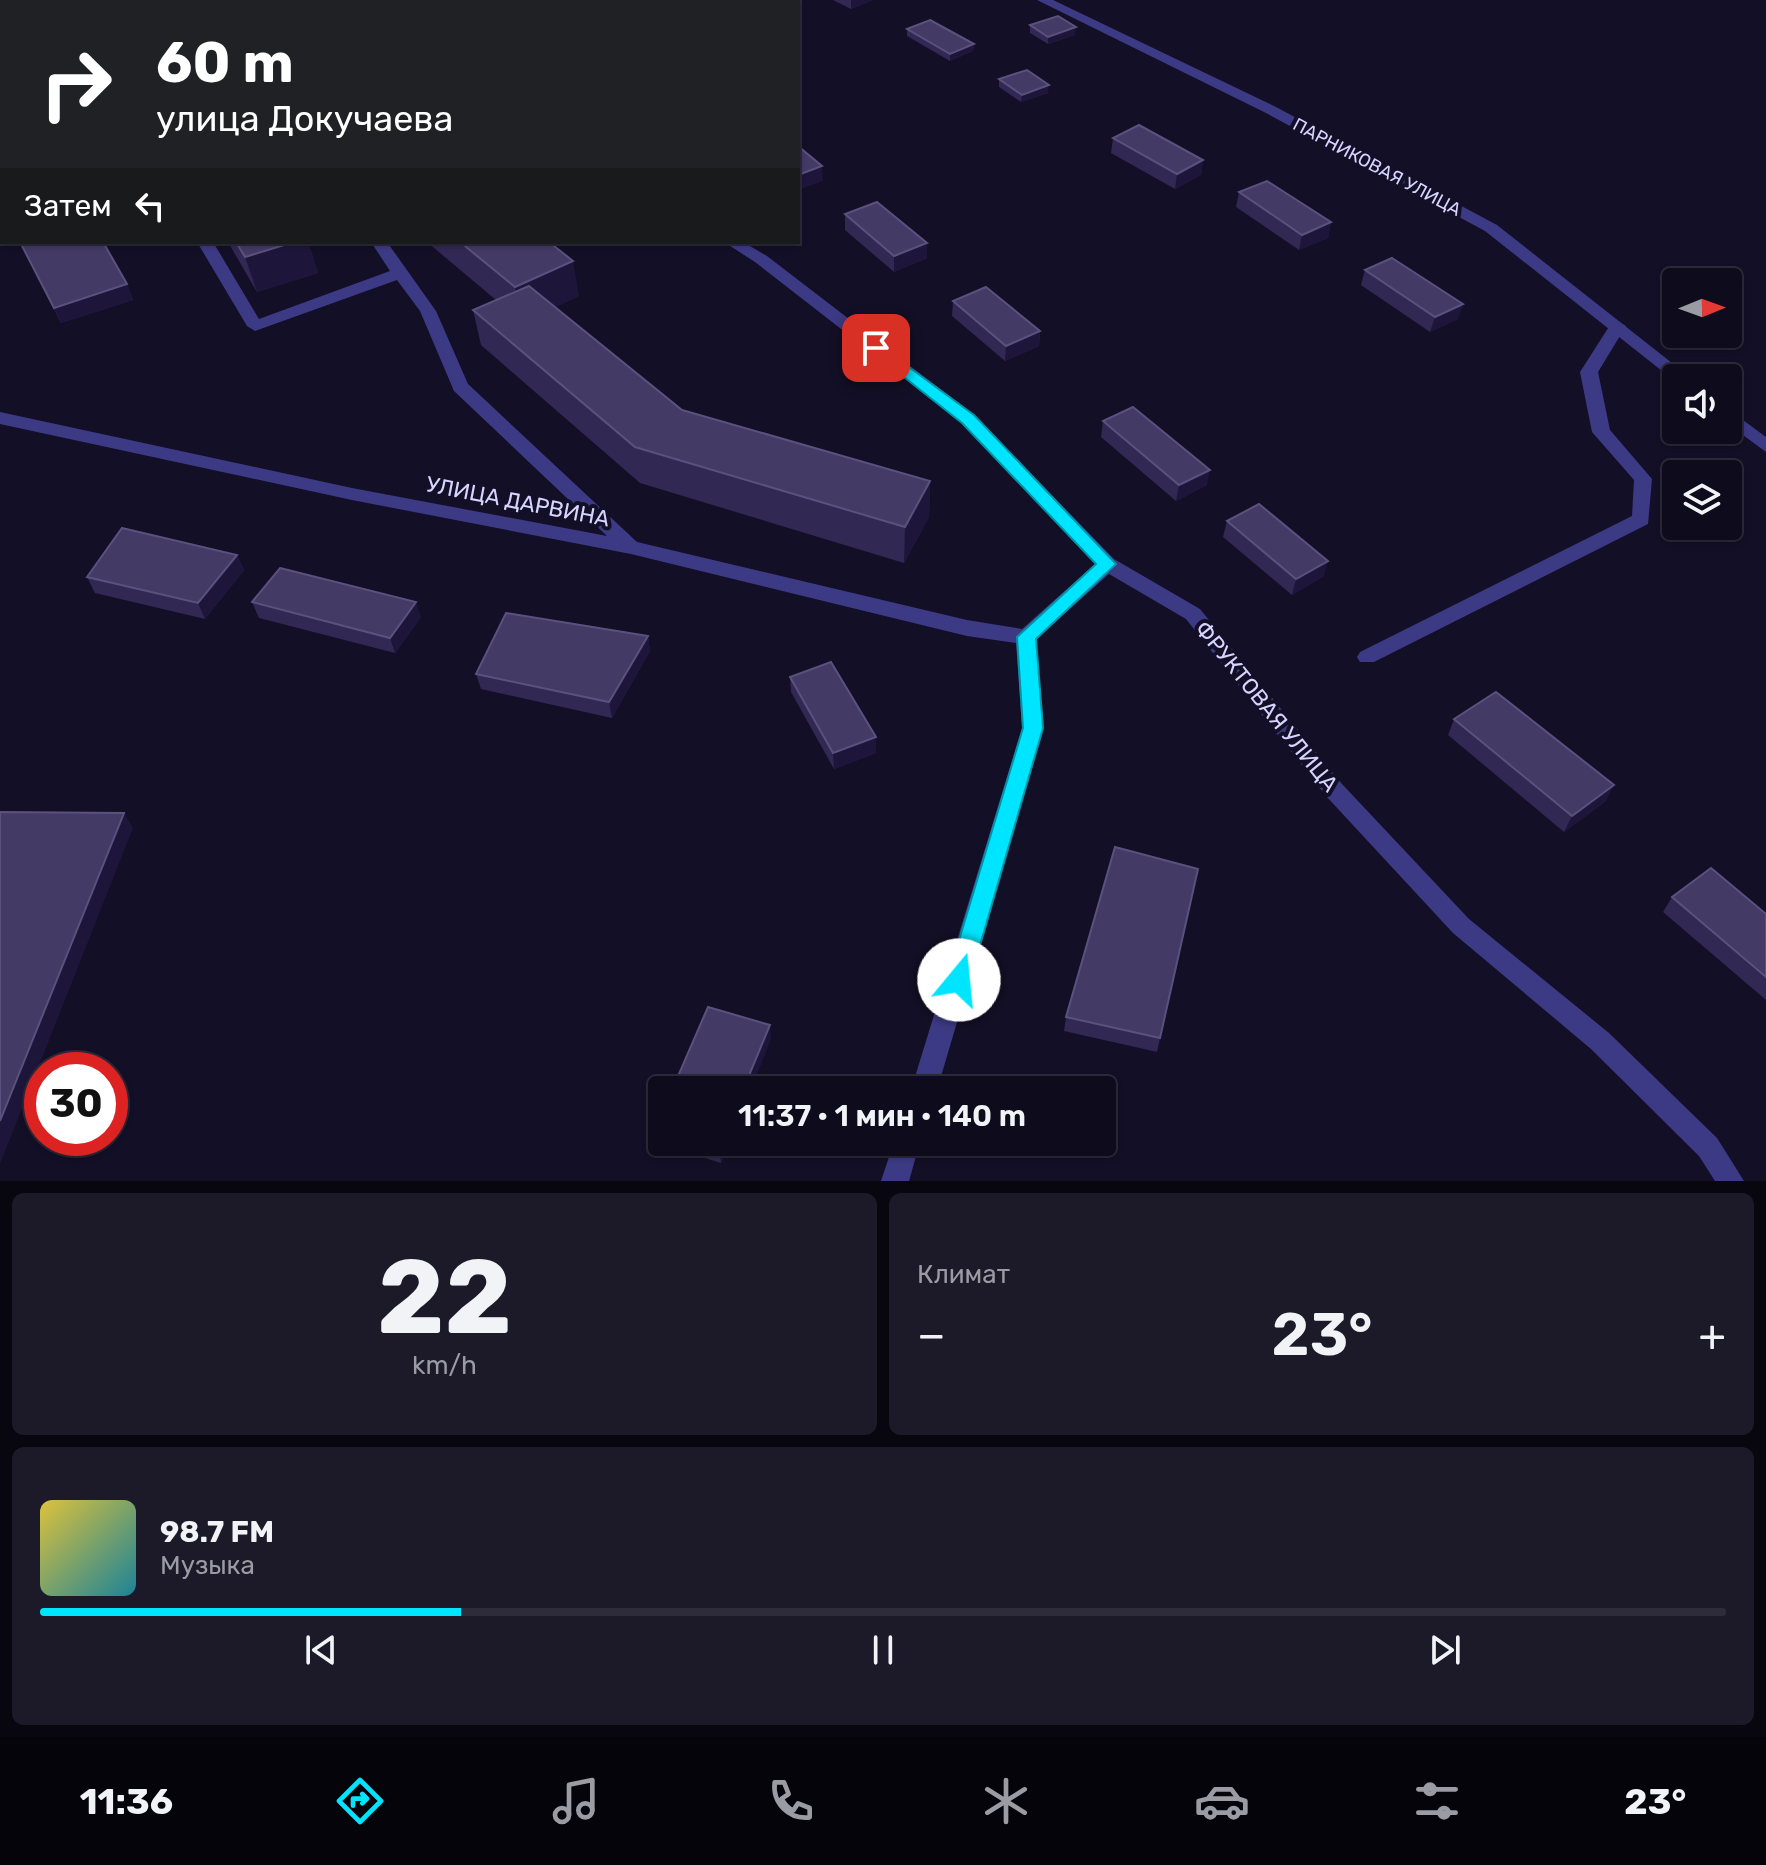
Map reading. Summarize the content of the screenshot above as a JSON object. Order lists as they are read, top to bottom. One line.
{"streets":{"street":["ПАРНИКОВАЯ УЛИЦА","УЛИЦА ДАРВИНА","ФРУКТОВАЯ УЛИЦА"]},"north":"right","page":{"turn":["60 m","улица Докучаева"],"then":"Затем","limit":"30","trip":"11:37 · 1 мин · 140 m","tile":[["22","km/h"],"Климат"],"heat":["−","23°","+"],"song":["98.7 FM","Музыка"],"tabs":["11:36","23°"]}}
